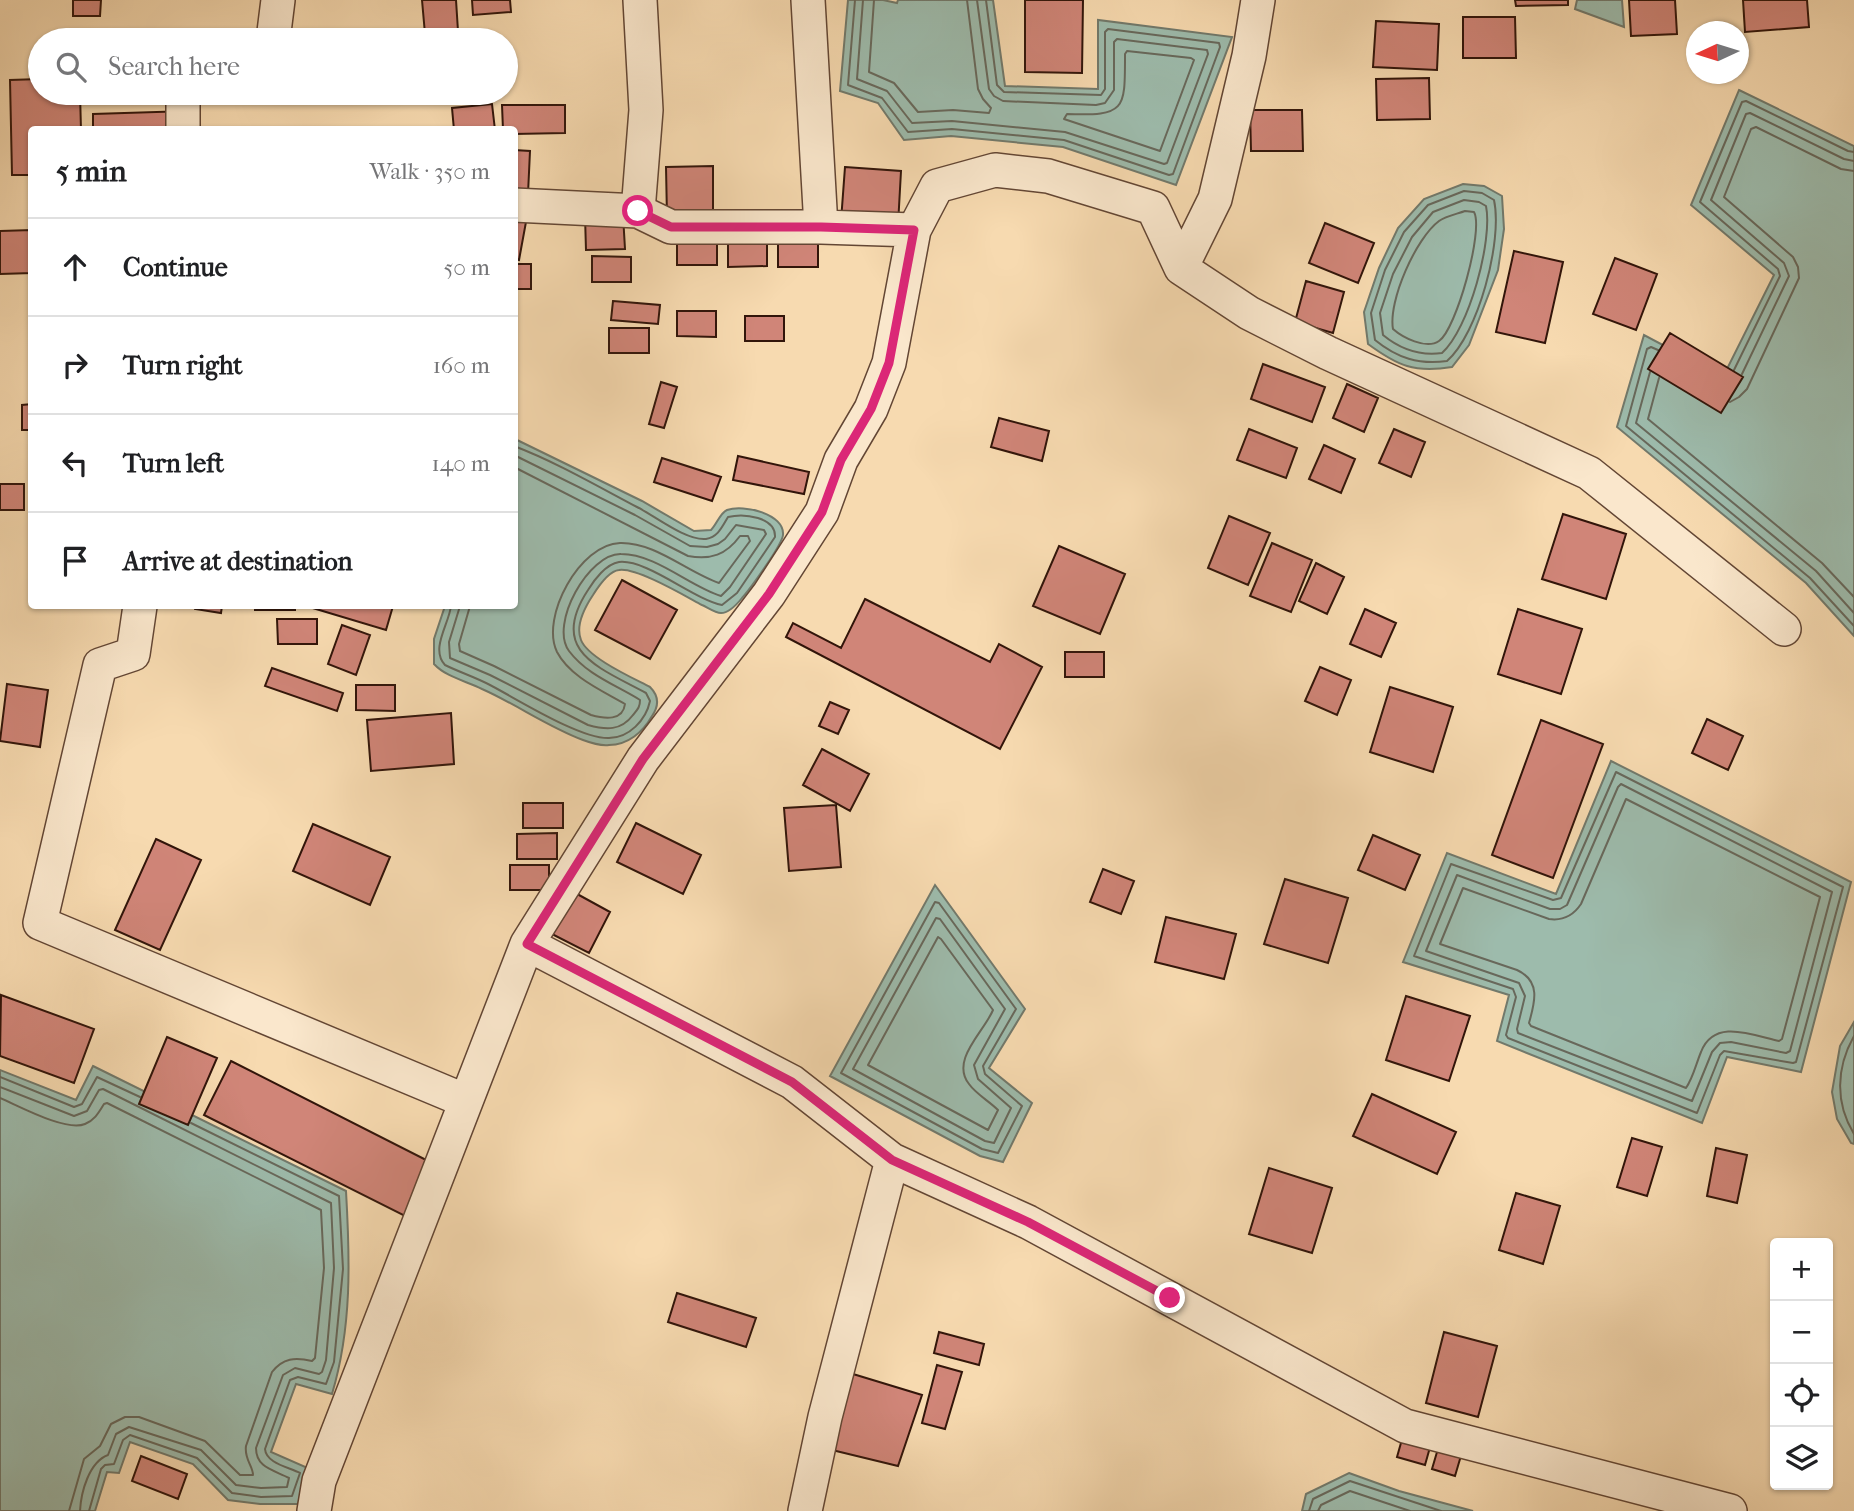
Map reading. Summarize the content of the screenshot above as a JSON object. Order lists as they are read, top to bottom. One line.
{"north":"left","page":{"search":"Search here","heading":["5 min","Walk · 350 m"],"list":[["Continue","50 m"],["Turn right","160 m"],["Turn left","140 m"],"Arrive at destination"],"map_buttons":["+","−"]}}
